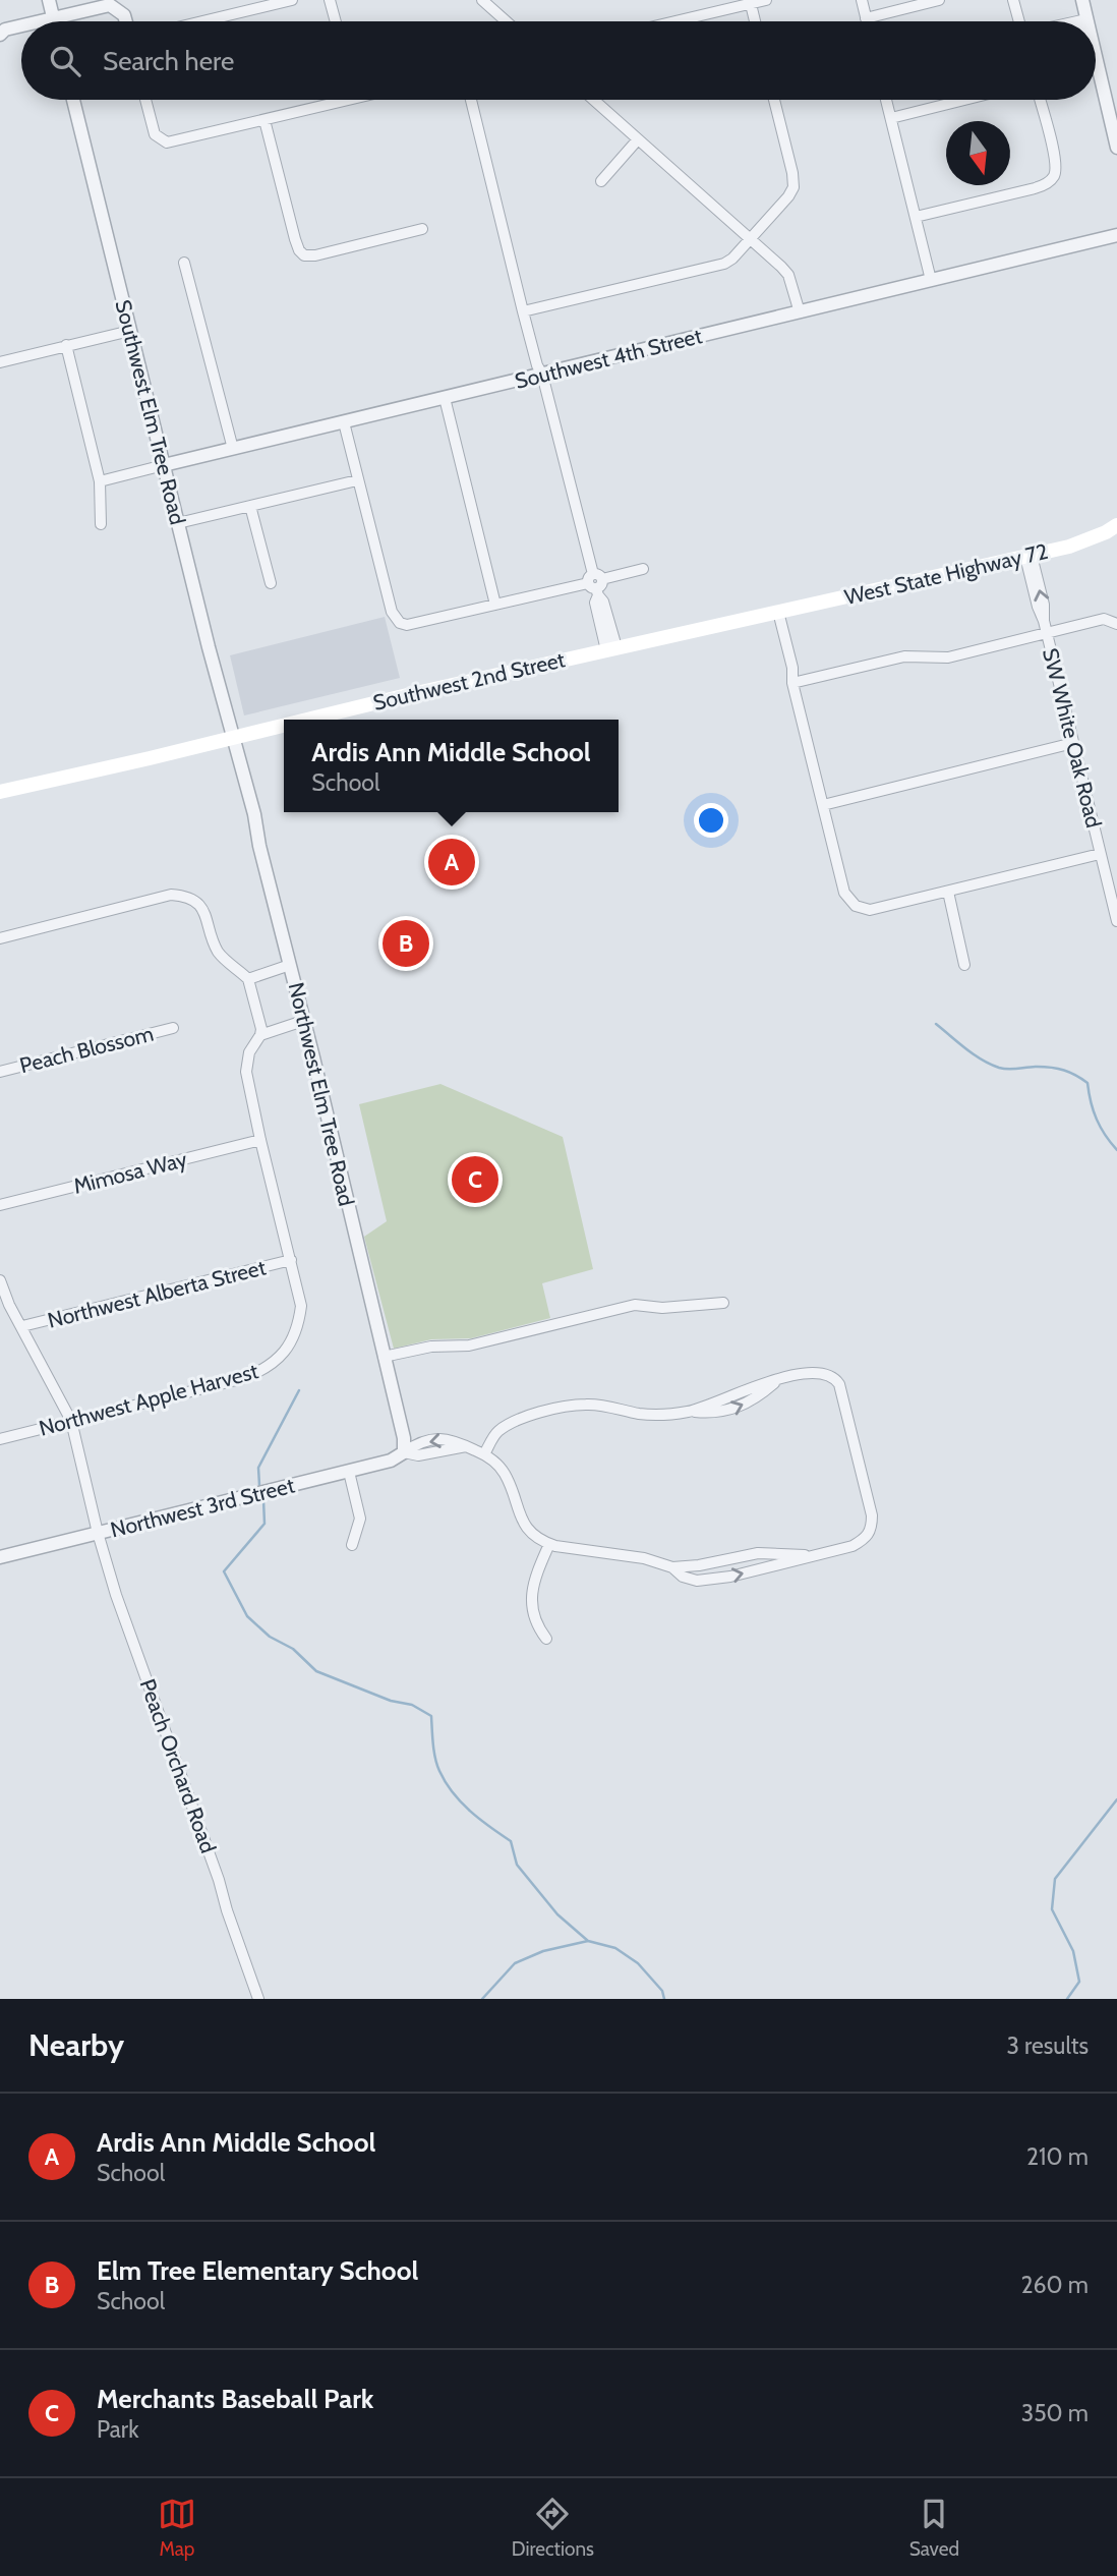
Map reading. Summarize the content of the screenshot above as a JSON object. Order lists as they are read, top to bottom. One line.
{"streets":{"main road":["West State Highway 72","Southwest 2nd Street"],"street":["Southwest 4th Street","Southwest Elm Tree Road","SW White Oak Road","Peach Blossom","Northwest Elm Tree Road","Mimosa Way","Northwest Alberta Street","Northwest Apple Harvest","Northwest 3rd Street","Peach Orchard Road"]},"crossings":[["Southwest 4th Street","Southwest Elm Tree Road"],["Southwest Elm Tree Road","Southwest 2nd Street"],["Southwest Elm Tree Road","Northwest Elm Tree Road"],["West State Highway 72","Southwest 2nd Street"],["West State Highway 72","SW White Oak Road"],["Southwest 2nd Street","Northwest Elm Tree Road"],["Northwest Elm Tree Road","Northwest 3rd Street"],["Northwest Alberta Street","Northwest Apple Harvest"],["Northwest Alberta Street","Peach Orchard Road"],["Northwest Apple Harvest","Peach Orchard Road"],["Northwest 3rd Street","Peach Orchard Road"]],"north":"bottom","page":{"search":"Search here","popup":["Ardis Ann Middle School","School"],"pins":["A","B","C"],"heading":["Nearby","3 results"],"list":[{"mark":"A","name":"Ardis Ann Middle School","note":"School","value":"210 m"},{"mark":"B","name":"Elm Tree Elementary School","note":"School","value":"260 m"},{"mark":"C","name":"Merchants Baseball Park","note":"Park","value":"350 m"}],"nav":["Map","Directions","Saved"]}}
